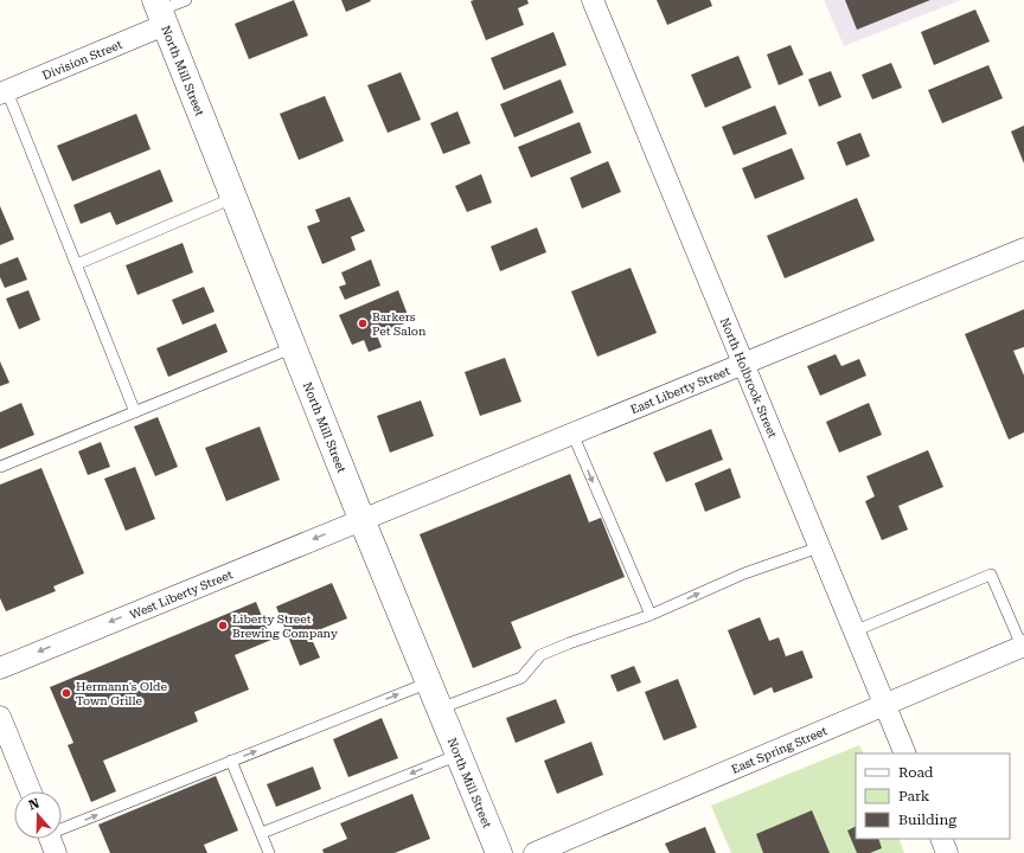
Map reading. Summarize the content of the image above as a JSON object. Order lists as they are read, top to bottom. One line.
{"streets":{"street":["Division Street","North Mill Street","North Holbrook Street","East Liberty Street","West Liberty Street","East Spring Street"]},"crossings":[["Division Street","North Mill Street"],["North Mill Street","East Liberty Street"],["North Mill Street","West Liberty Street"],["North Holbrook Street","East Liberty Street"],["North Holbrook Street","East Spring Street"],["East Liberty Street","West Liberty Street"]],"one_way":["West Liberty Street"],"places":["Barkers Pet Salon","Liberty Street Brewing Company","Hermann's Olde Town Grille"],"legend":["Road","Park","Building"],"north":"top"}
